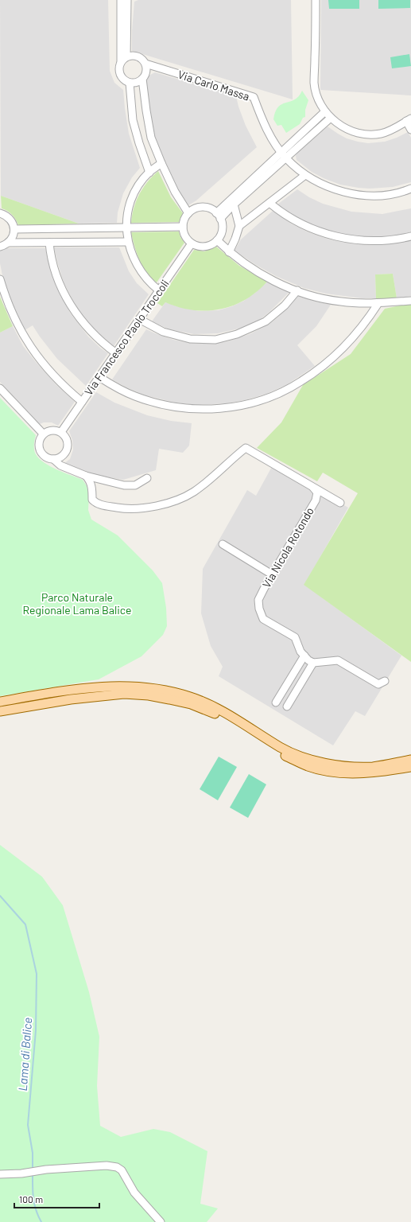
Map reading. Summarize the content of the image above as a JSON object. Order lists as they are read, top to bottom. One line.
{"streets":{"street":["Via Carlo Massa","Via Francesco Paolo Troccoli","Via Nicola Rotondo"]},"water":["Lama di Balice"],"parks":["Parco Naturale Regionale Lama Balice"],"scale_bar":"100 m"}
